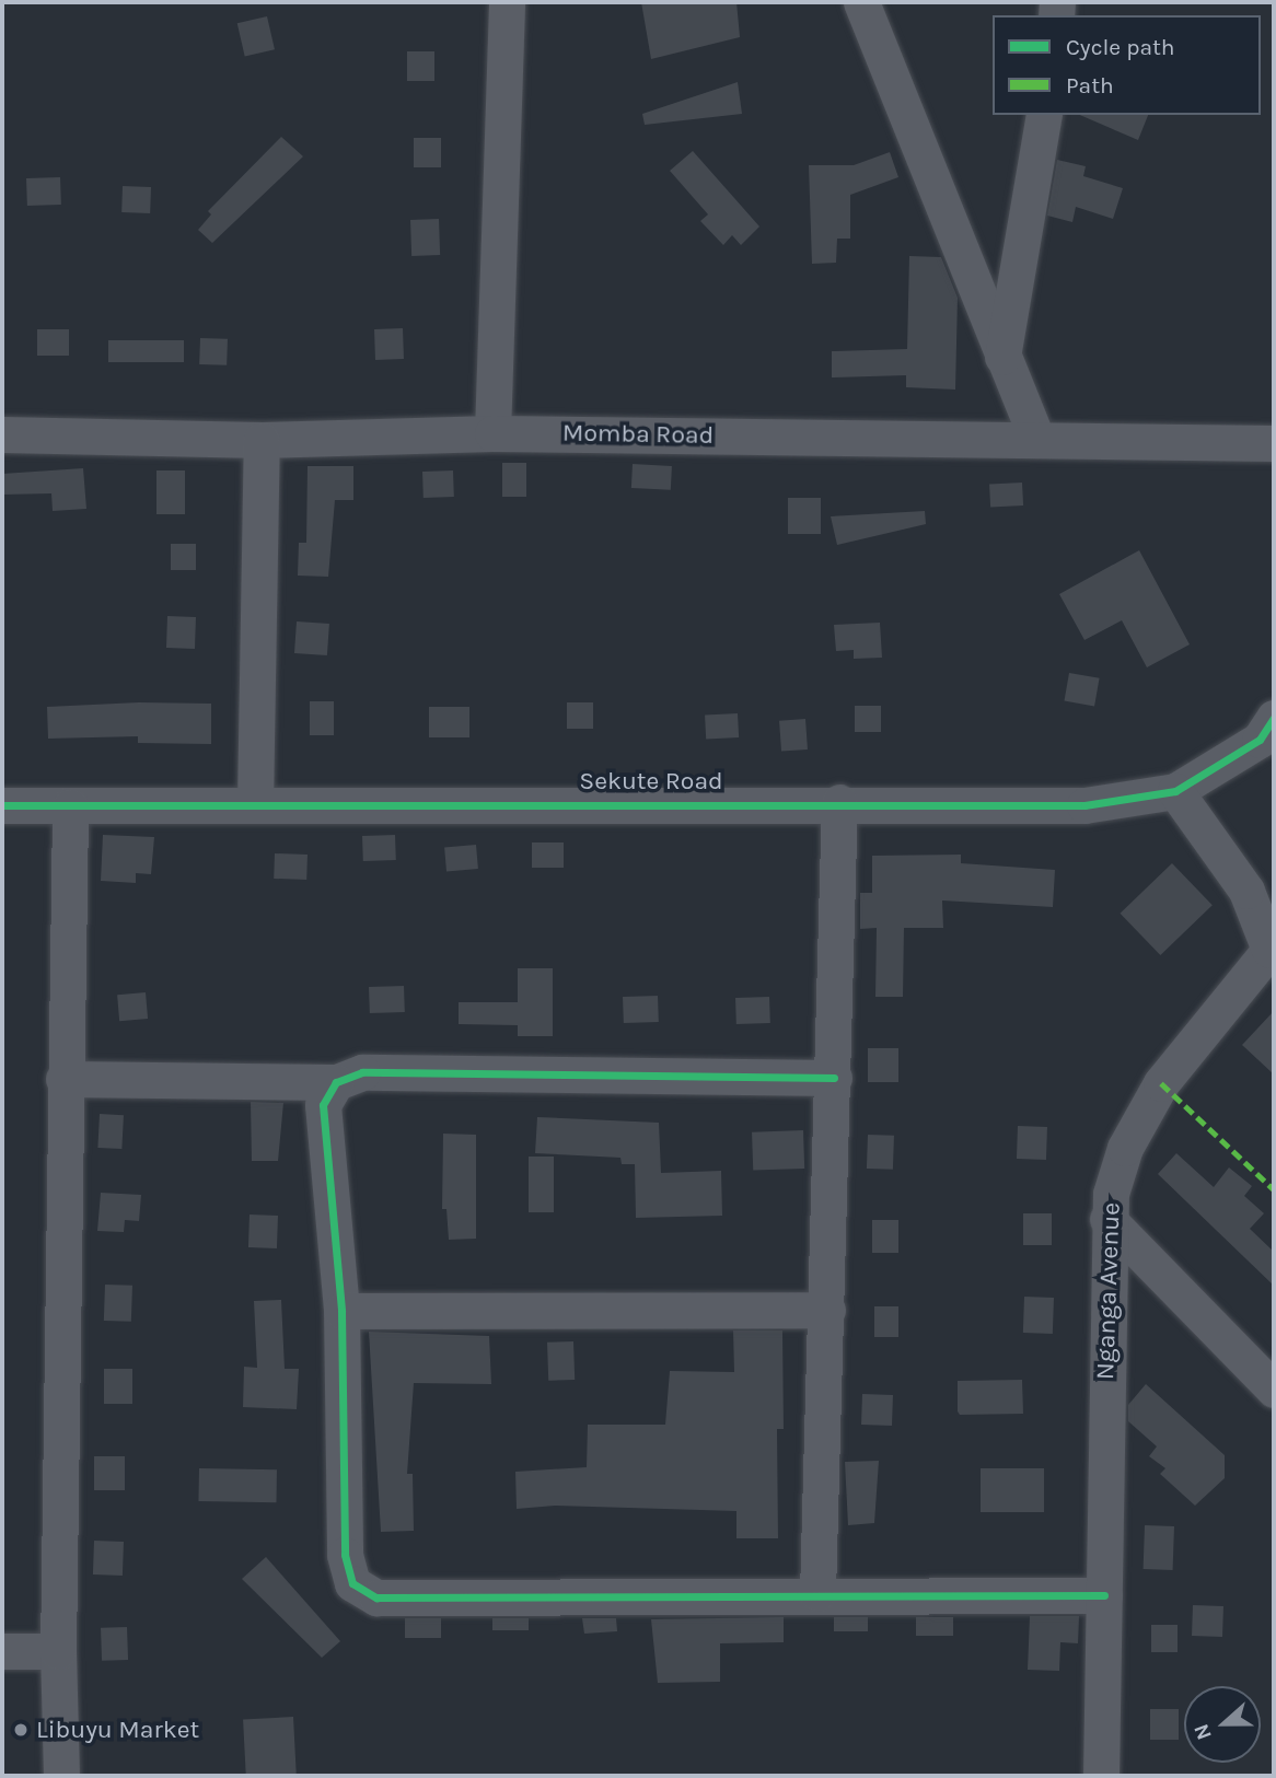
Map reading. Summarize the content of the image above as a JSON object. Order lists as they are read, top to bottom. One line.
{"streets":{"street":["Momba Road","Sekute Road","Nganga Avenue"]},"crossings":[["Sekute Road","Nganga Avenue"]],"places":["Libuyu Market"],"legend":["Cycle path","Path"],"north":"left"}
